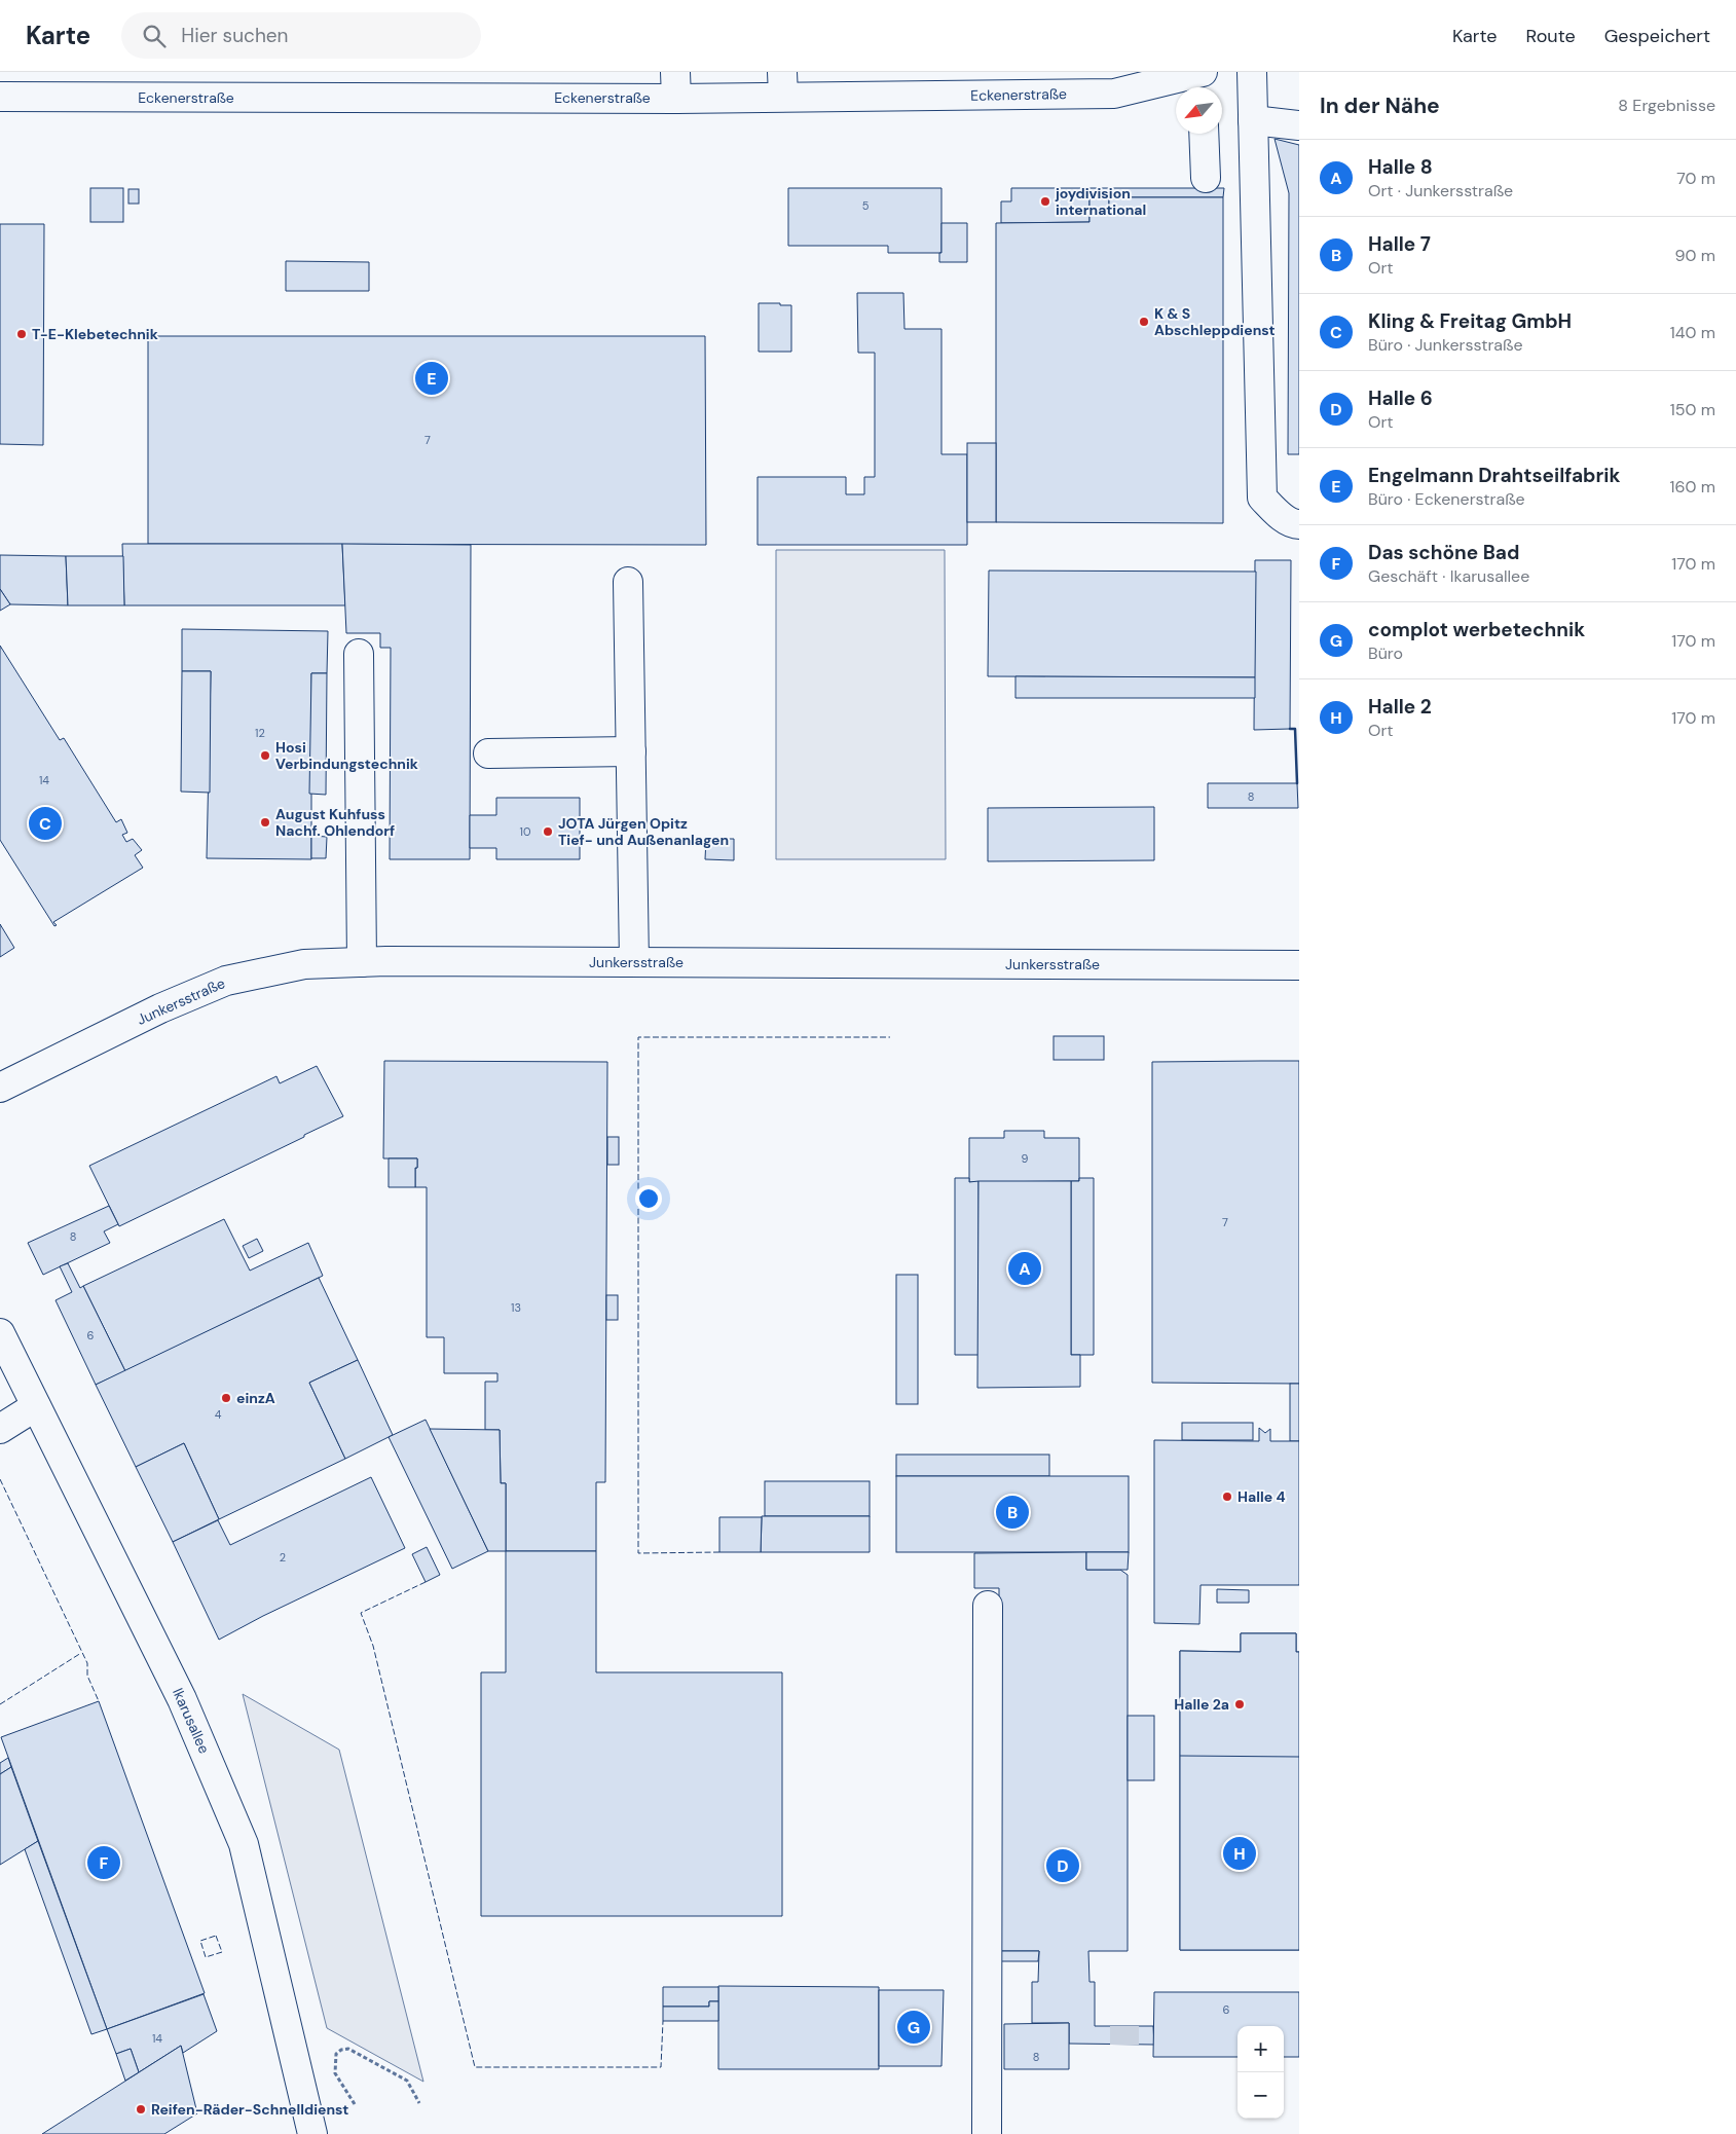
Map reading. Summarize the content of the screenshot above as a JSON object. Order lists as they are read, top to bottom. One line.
{"streets":{"street":["Eckenerstraße","Junkersstraße","Ikarusallee"]},"places":["joydivision international","K & S Abschleppdienst","T-E-Klebetechnik","Hosi Verbindungstechnik","August Kuhfuss Nachf. Ohlendorf","JOTA Jürgen Opitz Tief- und Außenanlagen","einzA","Halle 4","Halle 2a","Reifen-Räder-Schnelldienst"],"house_numbers":["5","7","12","14","8","10","9","7","8","13","6","4","2","6","14","8"],"north":"bottom left","page":{"header":"Karte","search":"Hier suchen","nav":["Karte","Route","Gespeichert"],"heading":["In der Nähe","8 Ergebnisse"],"list":[{"mark":"A","name":"Halle 8","note":"Ort · Junkersstraße","value":"70 m"},{"mark":"B","name":"Halle 7","note":"Ort","value":"90 m"},{"mark":"C","name":"Kling & Freitag GmbH","note":"Büro · Junkersstraße","value":"140 m"},{"mark":"D","name":"Halle 6","note":"Ort","value":"150 m"},{"mark":"E","name":"Engelmann Drahtseilfabrik","note":"Büro · Eckenerstraße","value":"160 m"},{"mark":"F","name":"Das schöne Bad","note":"Geschäft · Ikarusallee","value":"170 m"},{"mark":"G","name":"complot werbetechnik","note":"Büro","value":"170 m"},{"mark":"H","name":"Halle 2","note":"Ort","value":"170 m"}],"pins":["E","C","A","B","H","F","D","G"],"map_buttons":["+","−"]}}
